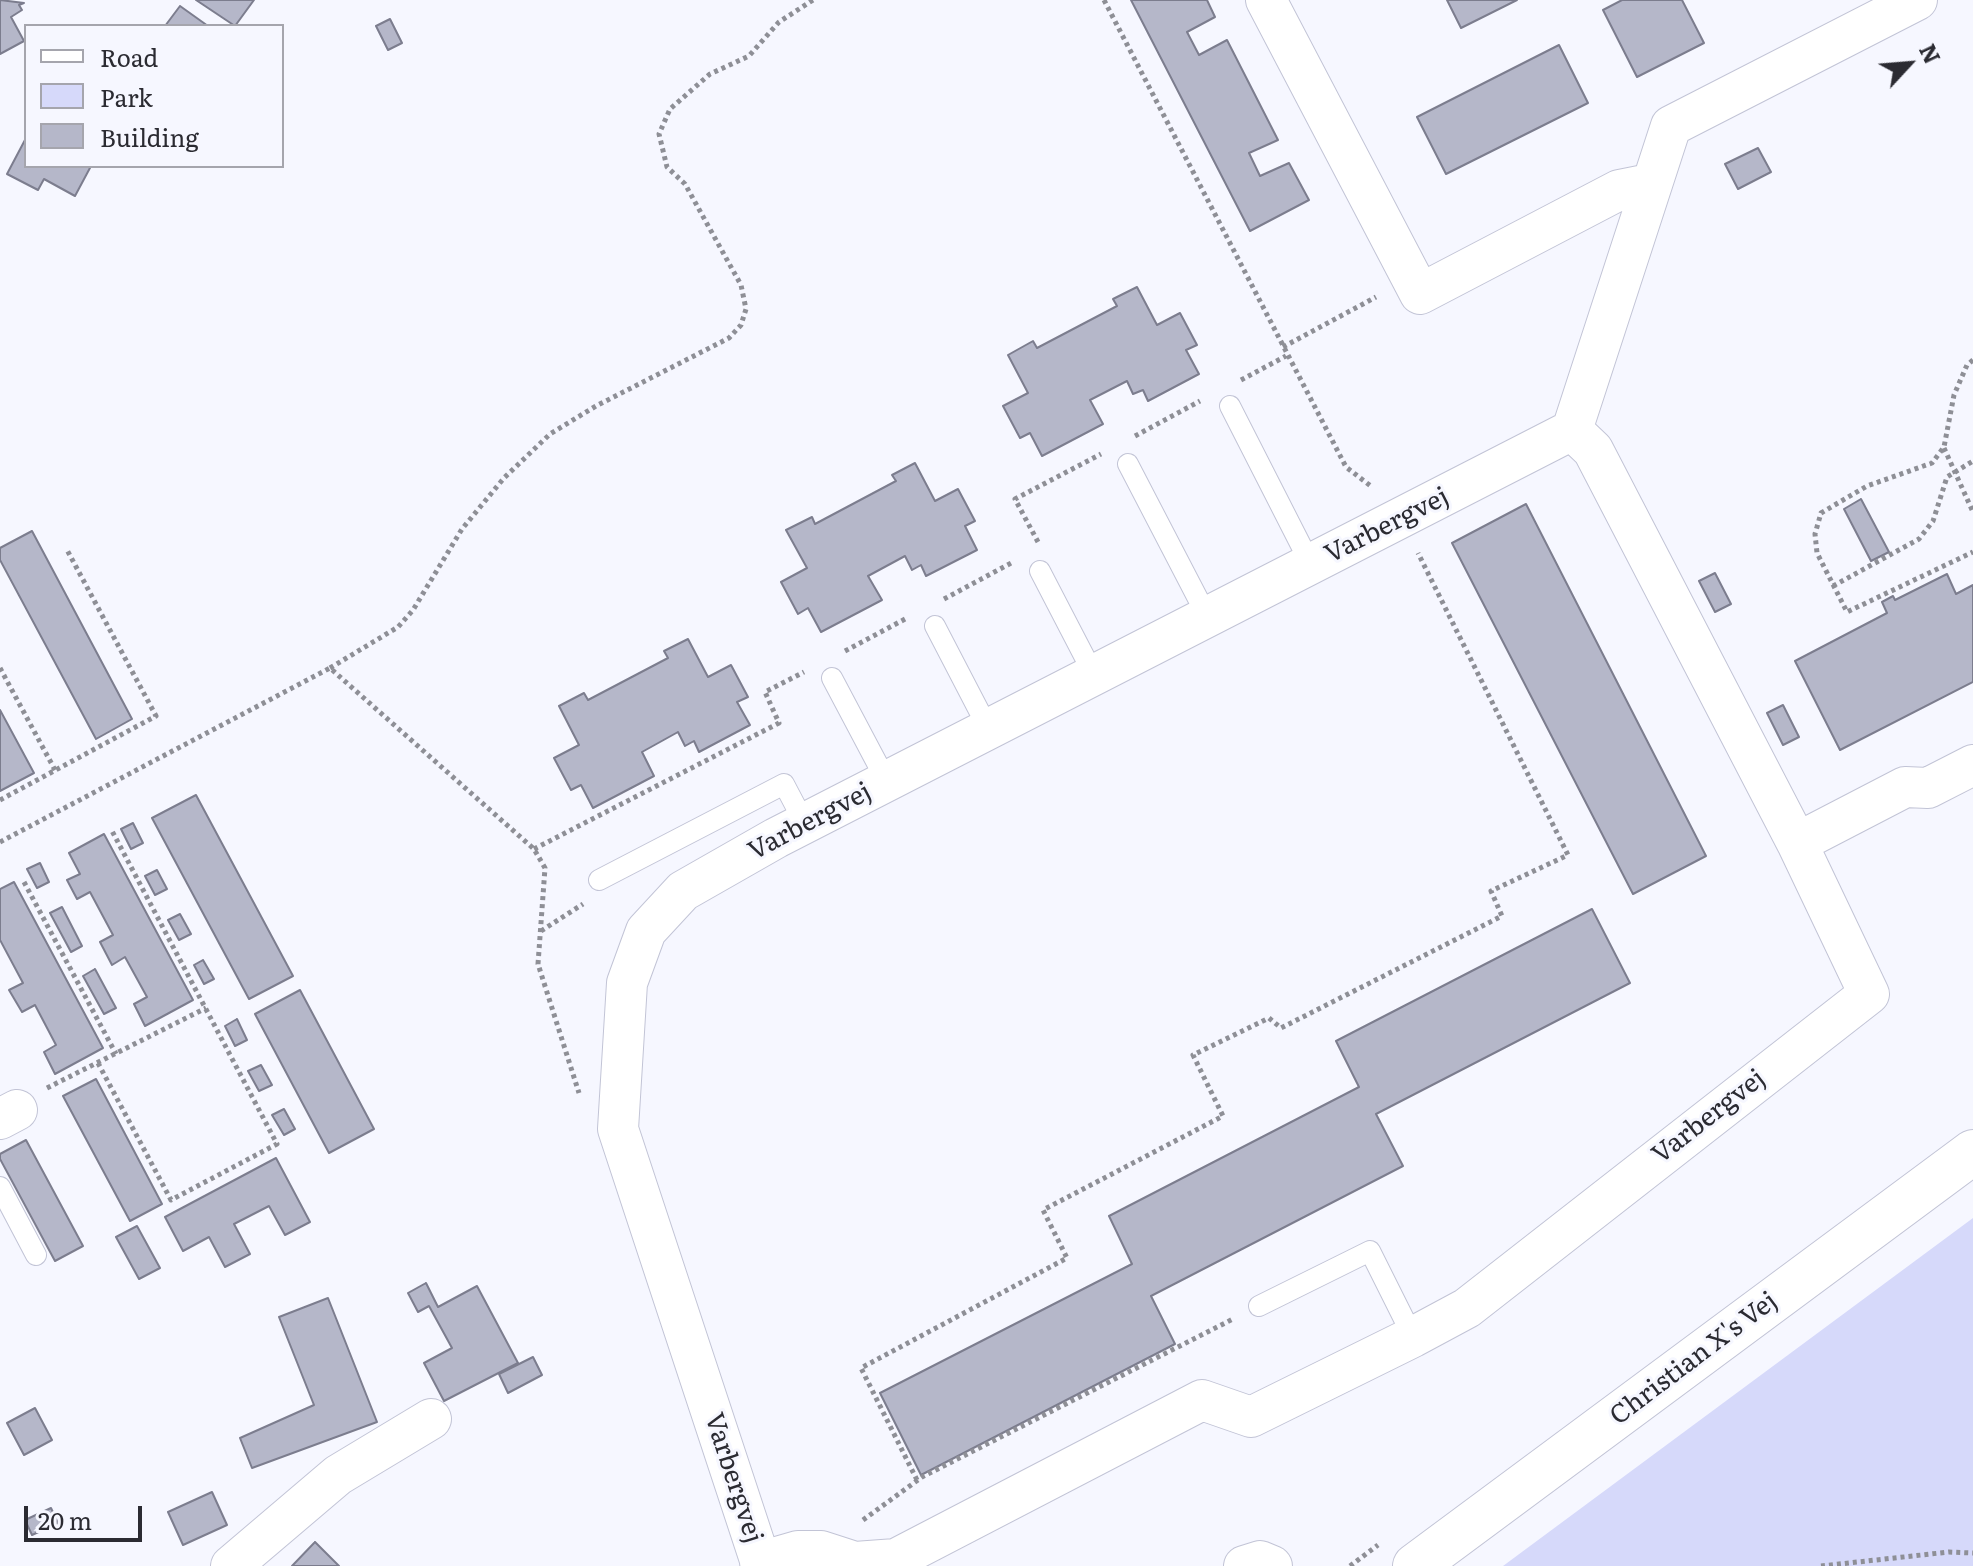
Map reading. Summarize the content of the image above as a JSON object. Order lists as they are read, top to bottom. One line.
{"streets":{"street":["Varbergvej","Christian X's Vej"]},"legend":["Road","Park","Building"],"scale_bar":"20 m","north":"top right"}
